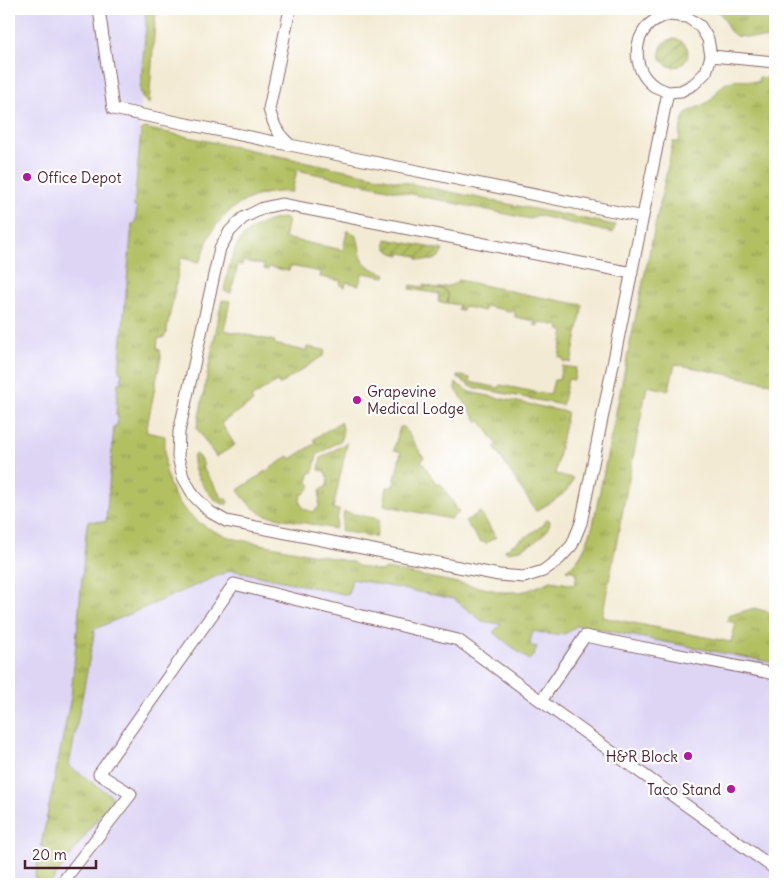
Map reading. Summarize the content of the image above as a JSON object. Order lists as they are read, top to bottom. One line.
{"places":["Office Depot","Grapevine Medical Lodge","H&R Block","Taco Stand"],"scale_bar":"20 m"}
